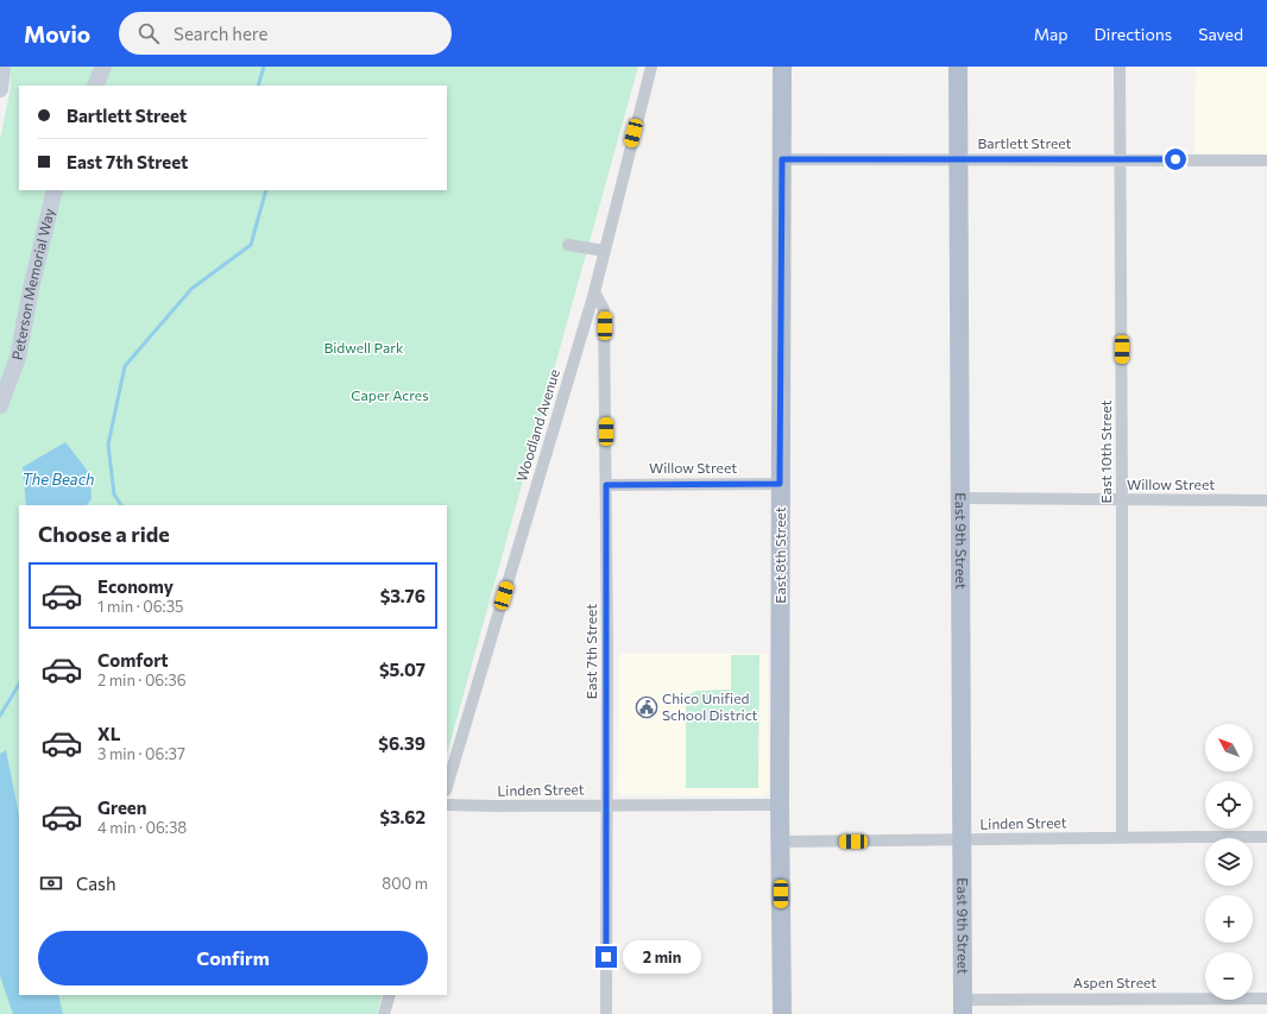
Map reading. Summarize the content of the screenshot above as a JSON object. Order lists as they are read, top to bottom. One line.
{"streets":{"main road":["East 9th Street","East 8th Street"],"street":["Bartlett Street","Peterson Memorial Way","Woodland Avenue","East 10th Street","Willow Street","East 7th Street","Linden Street","Aspen Street"]},"crossings":[["Bartlett Street","East 10th Street"],["Bartlett Street","East 9th Street"],["Bartlett Street","East 8th Street"],["Woodland Avenue","East 7th Street"],["East 10th Street","Willow Street"],["East 10th Street","Linden Street"],["Willow Street","East 9th Street"],["Willow Street","East 8th Street"],["Willow Street","East 7th Street"],["East 9th Street","Linden Street"],["East 9th Street","Aspen Street"],["East 8th Street","Linden Street"],["East 7th Street","Linden Street"]],"water":["The Beach"],"parks":["Bidwell Park","Caper Acres"],"places":{"public building":["Chico Unified School District"]},"north":"top left","page":{"header":"Movio","search":"Search here","nav":["Map","Directions","Saved"],"banner":["Bartlett Street","East 7th Street"],"heading":"Choose a ride","list":[{"name":"Economy","note":"1 min · 06:35","value":"$3.76"},{"name":"Comfort","note":"2 min · 06:36","value":"$5.07"},{"name":"XL","note":"3 min · 06:37","value":"$6.39"},{"name":"Green","note":"4 min · 06:38","value":"$3.62"}],"map_buttons":["+","−"],"pay":["Cash","800 m"],"buttons":"Confirm","bubble":"2 min"}}
